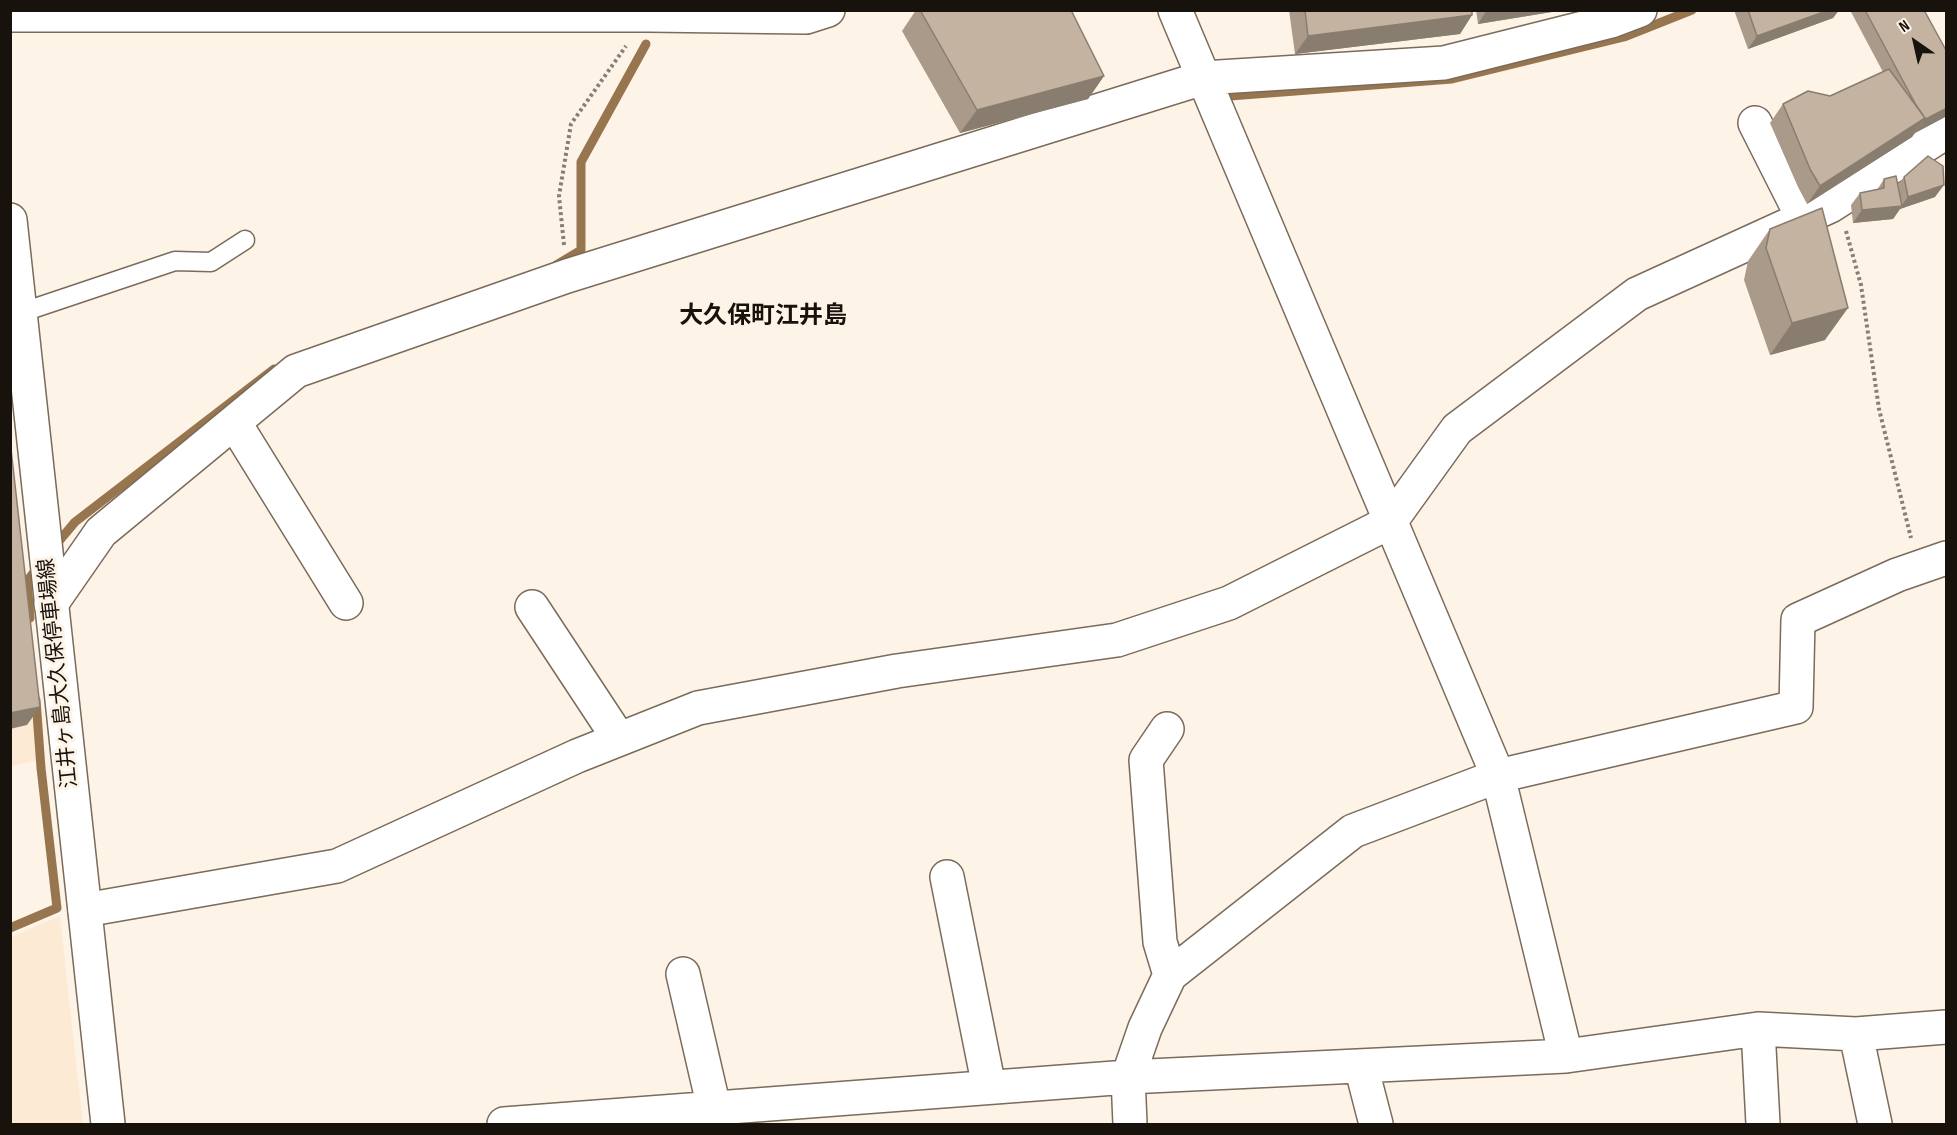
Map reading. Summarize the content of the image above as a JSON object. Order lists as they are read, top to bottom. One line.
{"streets":{"street":["江井ヶ島大久保停車場線"]},"districts":["大久保町江井島"],"north":"top left"}
